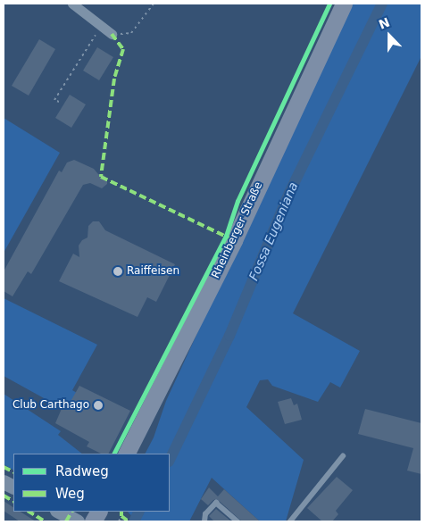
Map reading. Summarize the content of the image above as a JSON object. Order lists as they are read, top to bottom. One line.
{"streets":{"main road":["Rheinberger Straße"]},"water":["Fossa Eugeniana"],"places":["Raiffeisen","Club Carthago"],"legend":["Radweg","Weg"],"north":"top"}
